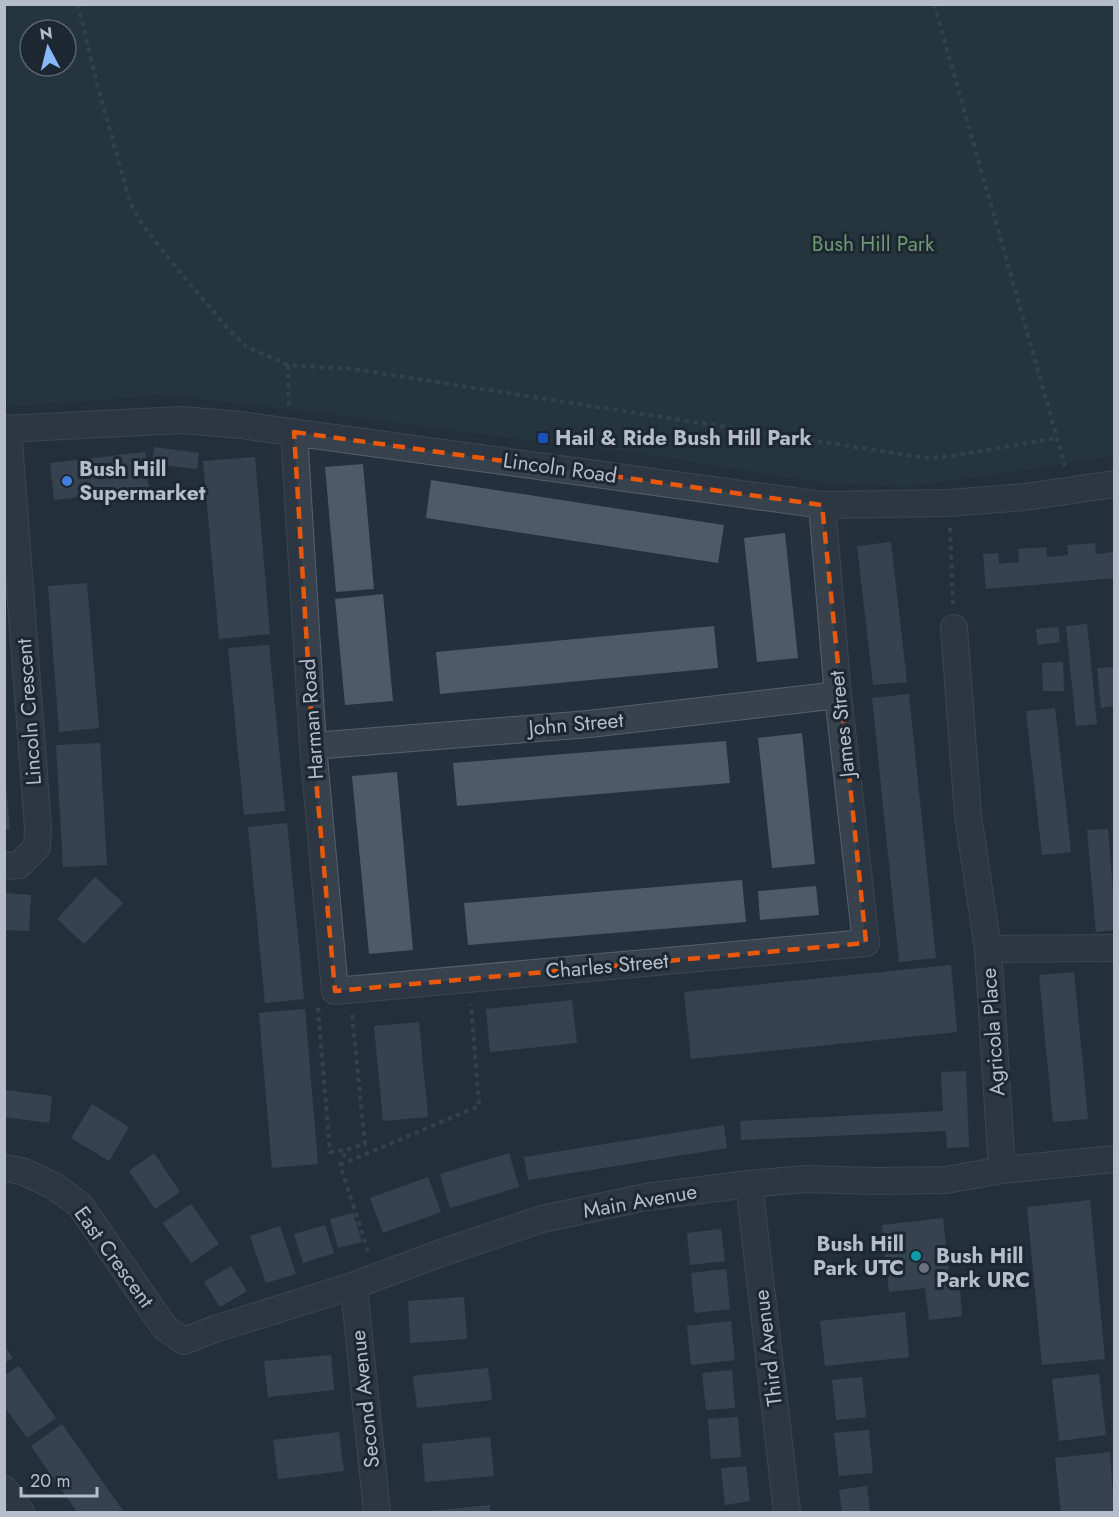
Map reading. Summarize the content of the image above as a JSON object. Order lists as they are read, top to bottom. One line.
{"streets":{"street":["Lincoln Road","Lincoln Crescent","Harman Road","John Street","James Street","Charles Street","Agricola Place","Main Avenue","East Crescent","Third Avenue","Second Avenue"]},"crossings":[["Lincoln Road","Lincoln Crescent"],["Lincoln Road","Harman Road"],["Lincoln Road","James Street"],["Harman Road","John Street"],["Harman Road","Charles Street"],["John Street","James Street"],["James Street","Charles Street"],["Agricola Place","Main Avenue"],["Main Avenue","East Crescent"],["Main Avenue","Third Avenue"],["Main Avenue","Second Avenue"]],"parks":["Bush Hill Park"],"places":{"transit":["Hail & Ride Bush Hill Park"],"other":["Bush Hill Supermarket","Bush Hill Park UTC","Bush Hill Park URC"]},"scale_bar":"20 m","north":"top"}
